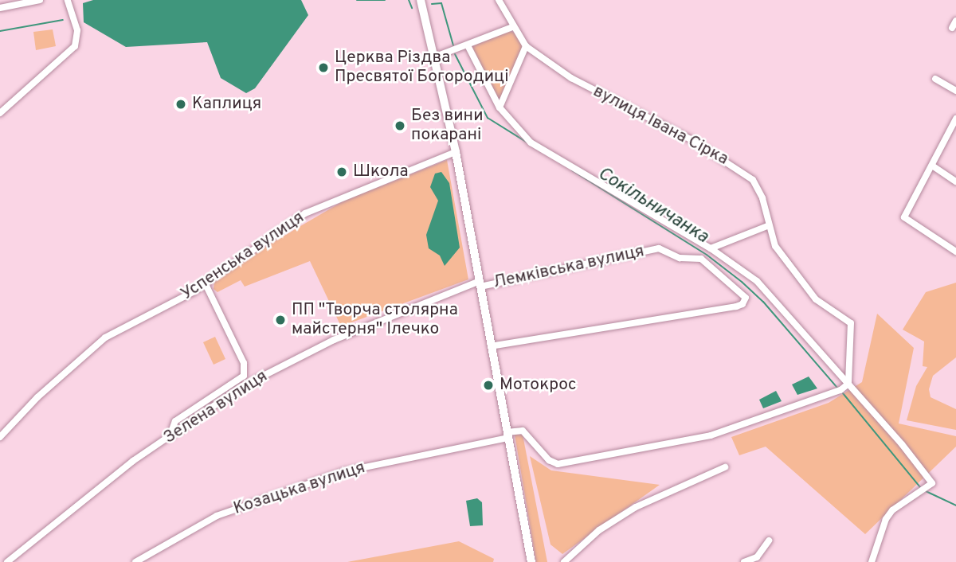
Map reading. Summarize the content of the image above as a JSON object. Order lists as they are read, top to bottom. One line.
{"streets":{"street":["вулиця Івана Сірка","Успенська вулиця","Лемківська вулиця","Зелена вулиця","Козацька вулиця"]},"crossings":[["Лемківська вулиця","Зелена вулиця"]],"water":["Сокільничанка"],"places":["Церква Різдва Пресвятої Богородиці","Каплиця","Без вини покарані","Школа","ПП \"Творча столярна майстерня\" Ілечко","Мотокрос"]}
